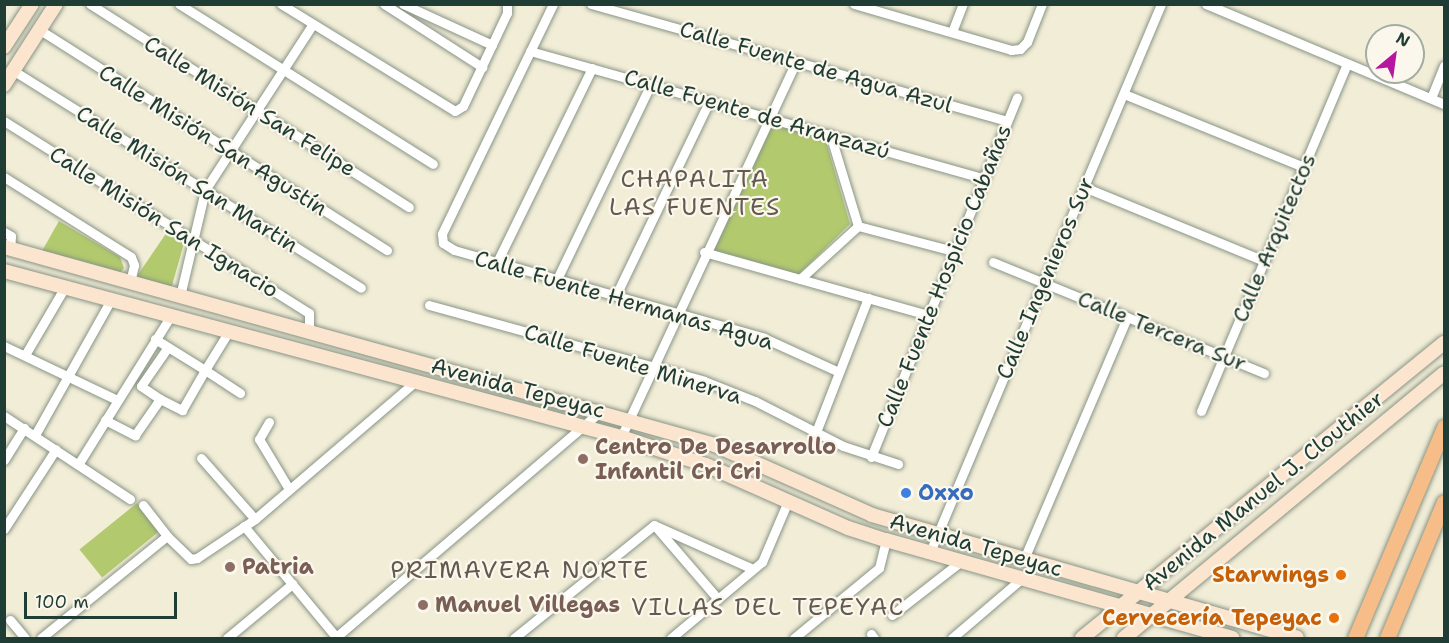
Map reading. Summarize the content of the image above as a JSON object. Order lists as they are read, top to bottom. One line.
{"streets":{"street":["Calle Fuente de Agua Azul","Calle Misión San Felipe","Calle Fuente de Aranzazú","Calle Misión San Agustín","Calle Misión San Martin","Calle Misión San Ignacio","Calle Arquitectos","Calle Fuente Hospicio Cabañas","Calle Ingenieros Sur","Calle Fuente Hermanas Agua","Calle Tercera Sur","Calle Fuente Minerva","Avenida Tepeyac","Avenida Manuel J. Clouthier"]},"crossings":[["Calle Fuente de Agua Azul","Calle Fuente Hospicio Cabañas"],["Calle Fuente de Aranzazú","Calle Fuente Hospicio Cabañas"],["Calle Fuente de Aranzazú","Calle Fuente Hermanas Agua"],["Calle Misión San Ignacio","Avenida Tepeyac"],["Calle Arquitectos","Calle Tercera Sur"],["Calle Fuente Hospicio Cabañas","Calle Fuente Minerva"],["Calle Ingenieros Sur","Calle Tercera Sur"],["Calle Ingenieros Sur","Avenida Tepeyac"],["Avenida Tepeyac","Avenida Manuel J. Clouthier"]],"districts":["CHAPALITA LAS FUENTES","PRIMAVERA NORTE","VILLAS DEL TEPEYAC"],"places":["Centro De Desarrollo Infantil Cri Cri","Oxxo","Patria","Starwings","Manuel Villegas","Cervecería Tepeyac"],"scale_bar":"100 m","north":"top right"}
